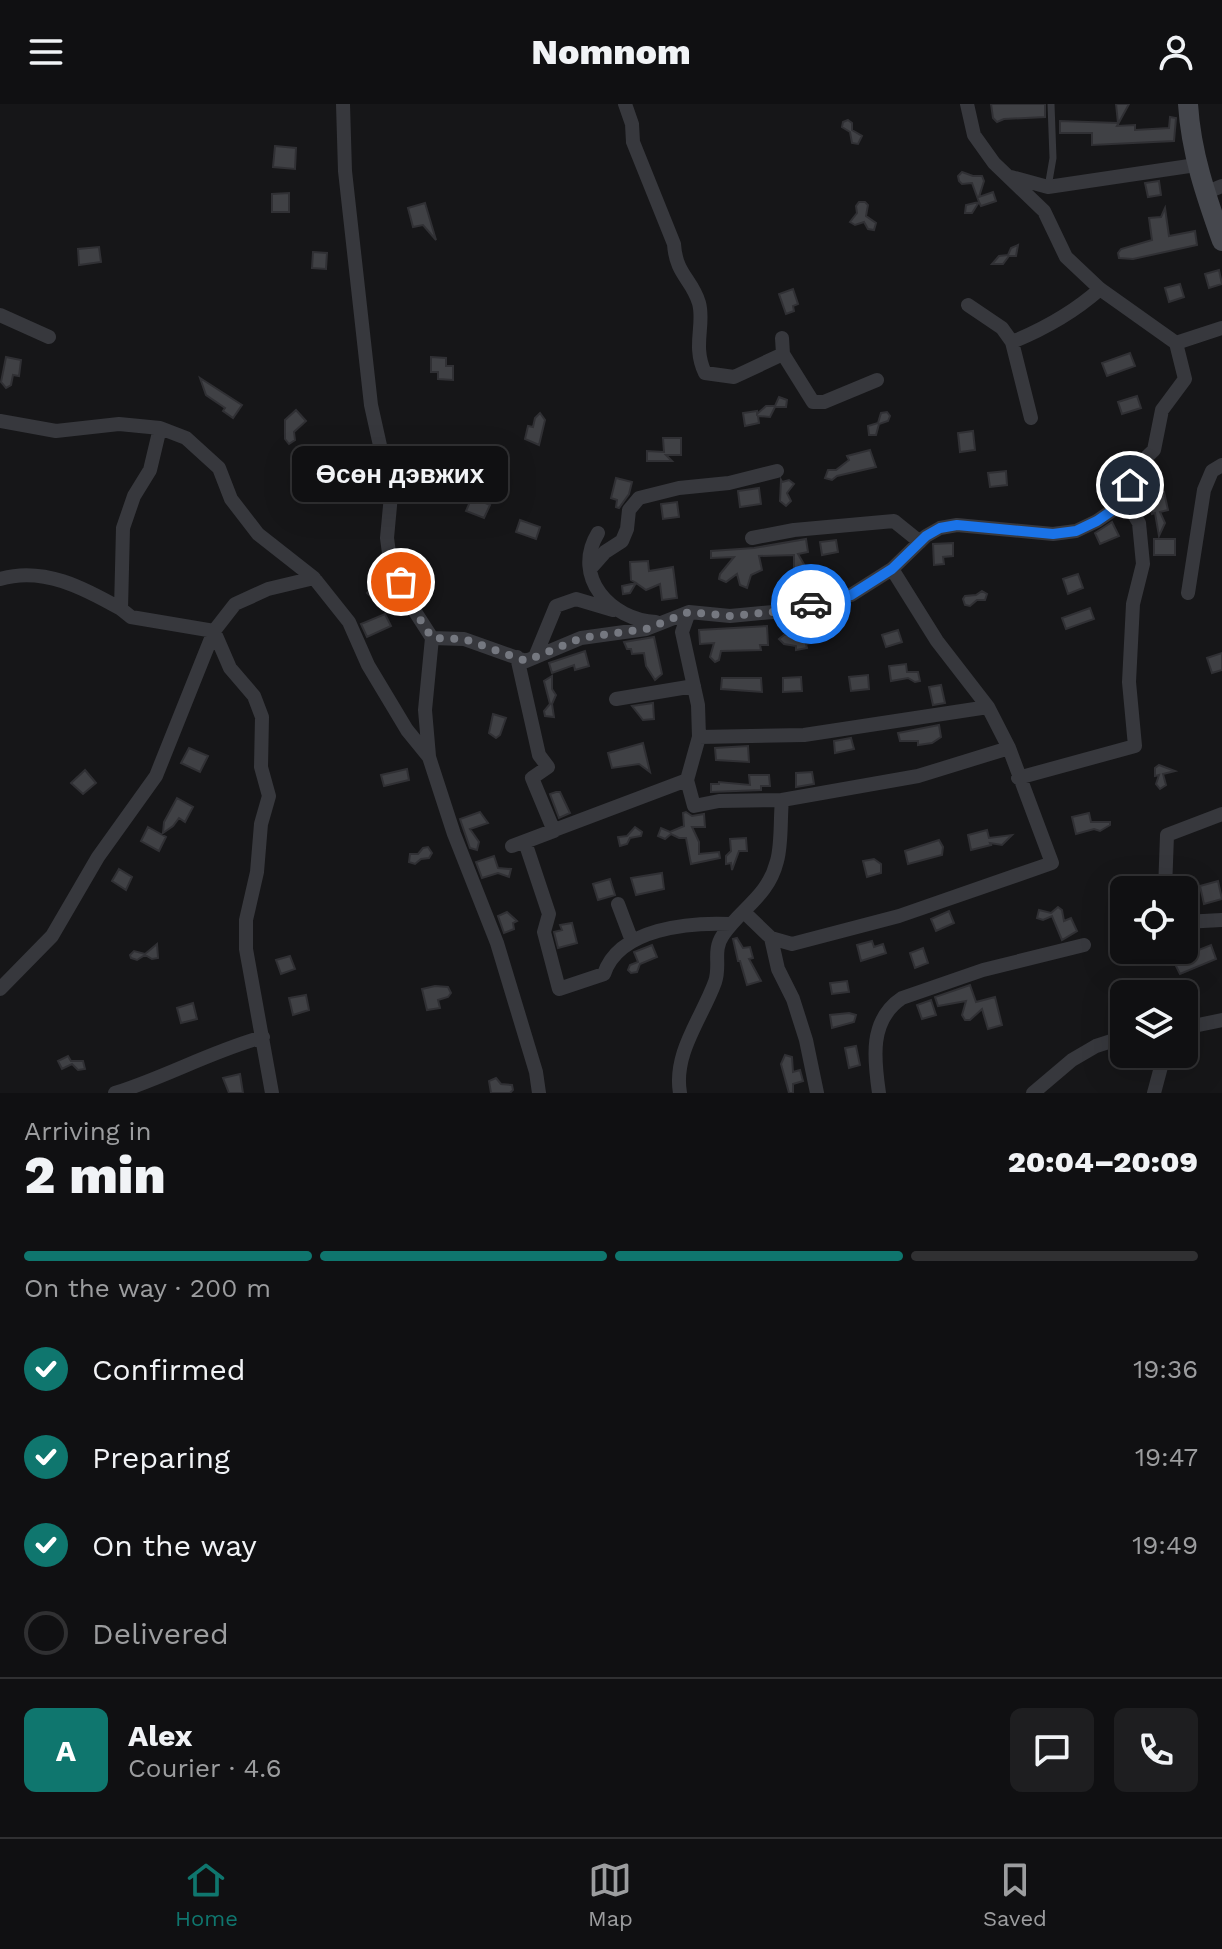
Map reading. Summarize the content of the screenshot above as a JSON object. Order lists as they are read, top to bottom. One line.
{"places":["Өсөн дэвжих"],"page":{"header":"Nomnom","bubble":"Өсөн дэвжих","heading":["2 min","Arriving in","20:04–20:09"],"panel":["Alex","Courier · 4.6"],"bar":"On the way · 200 m","list":[["Confirmed","19:36"],["Preparing","19:47"],["On the way","19:49"],"Delivered"],"round":"A","tabs":["Home","Map","Saved"]}}
